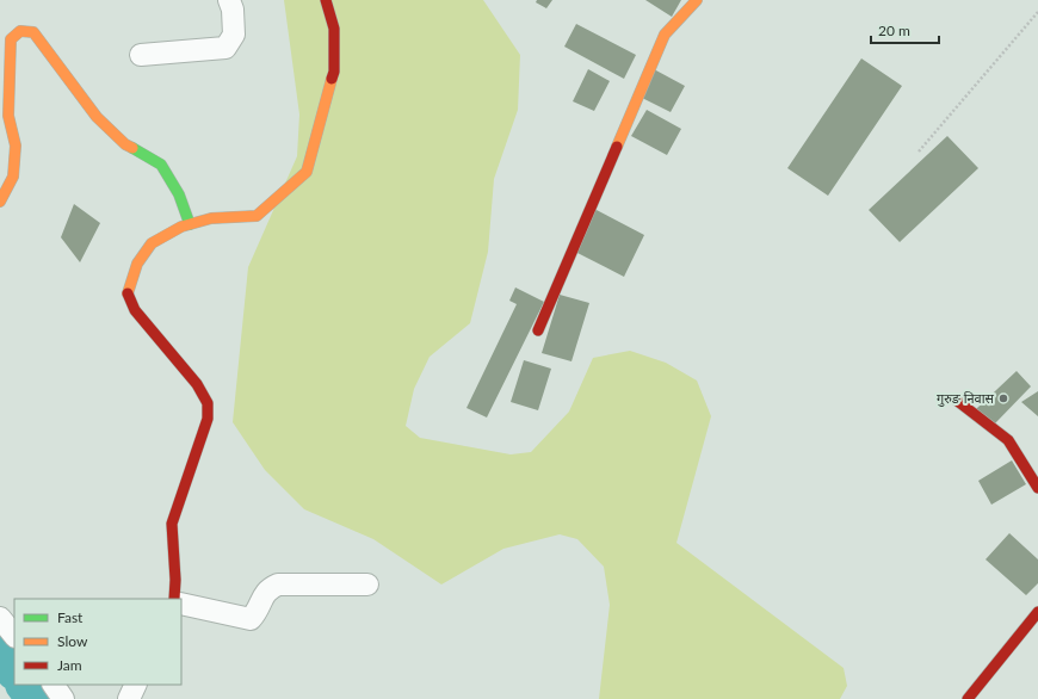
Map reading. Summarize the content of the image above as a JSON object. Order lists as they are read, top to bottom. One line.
{"places":["गुरुङ निवास"],"legend":["Fast","Slow","Jam"],"scale_bar":"20 m"}
